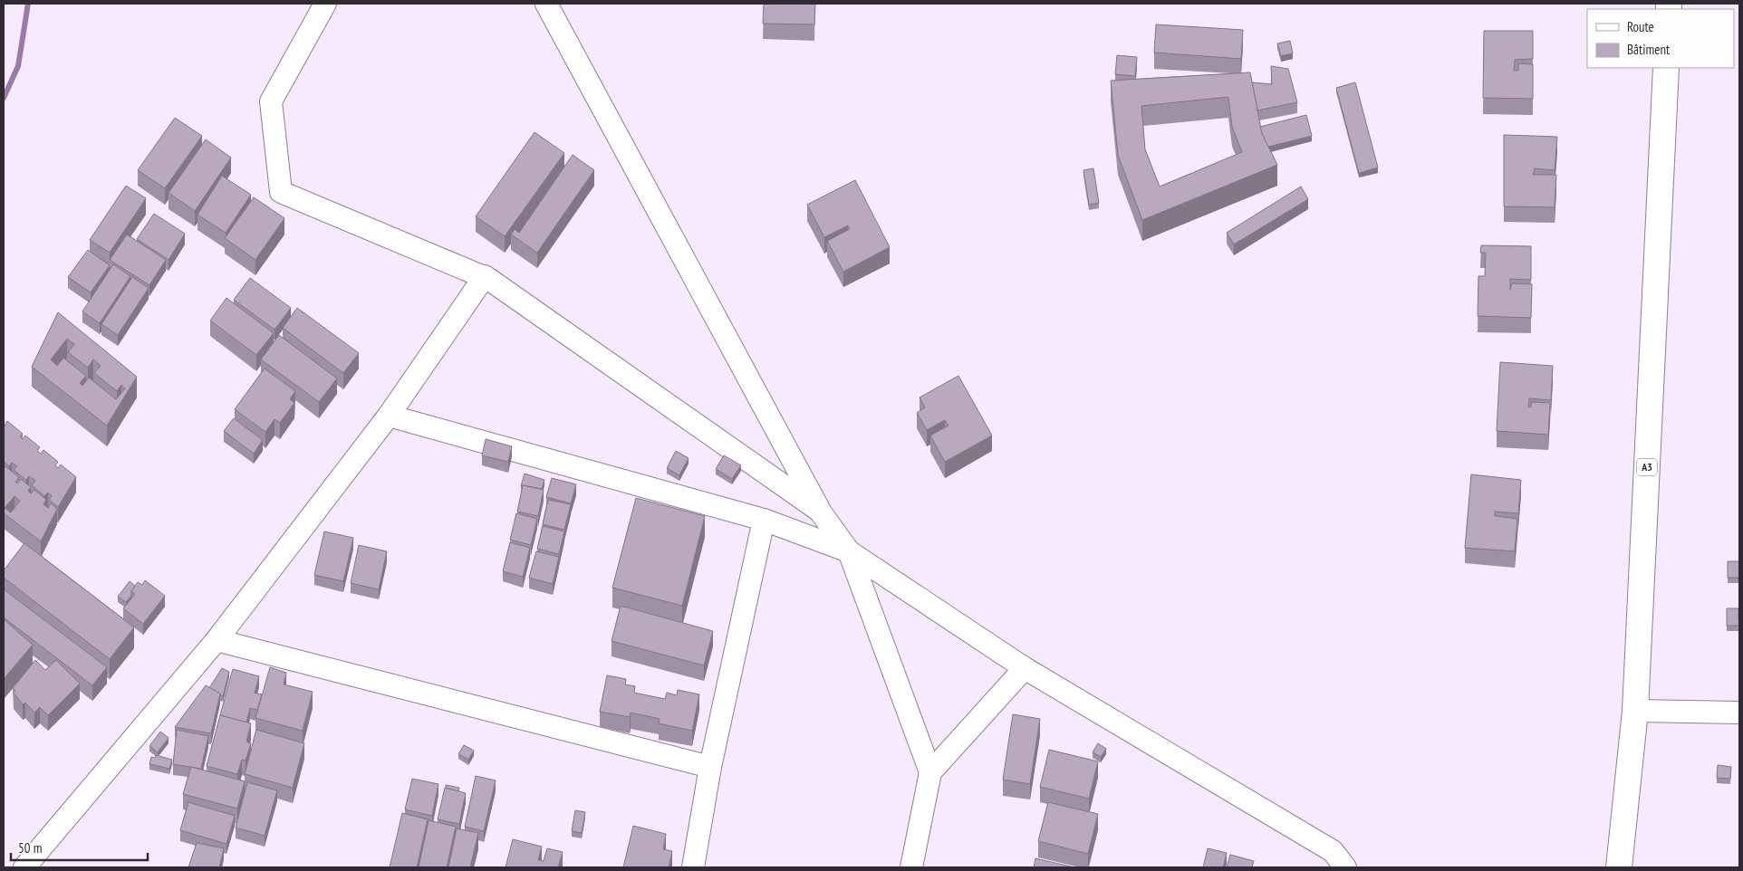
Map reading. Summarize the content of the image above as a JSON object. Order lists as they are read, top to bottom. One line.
{"streets":{"highway":["A3"]},"legend":["Route","Bâtiment"],"scale_bar":"50 m"}
